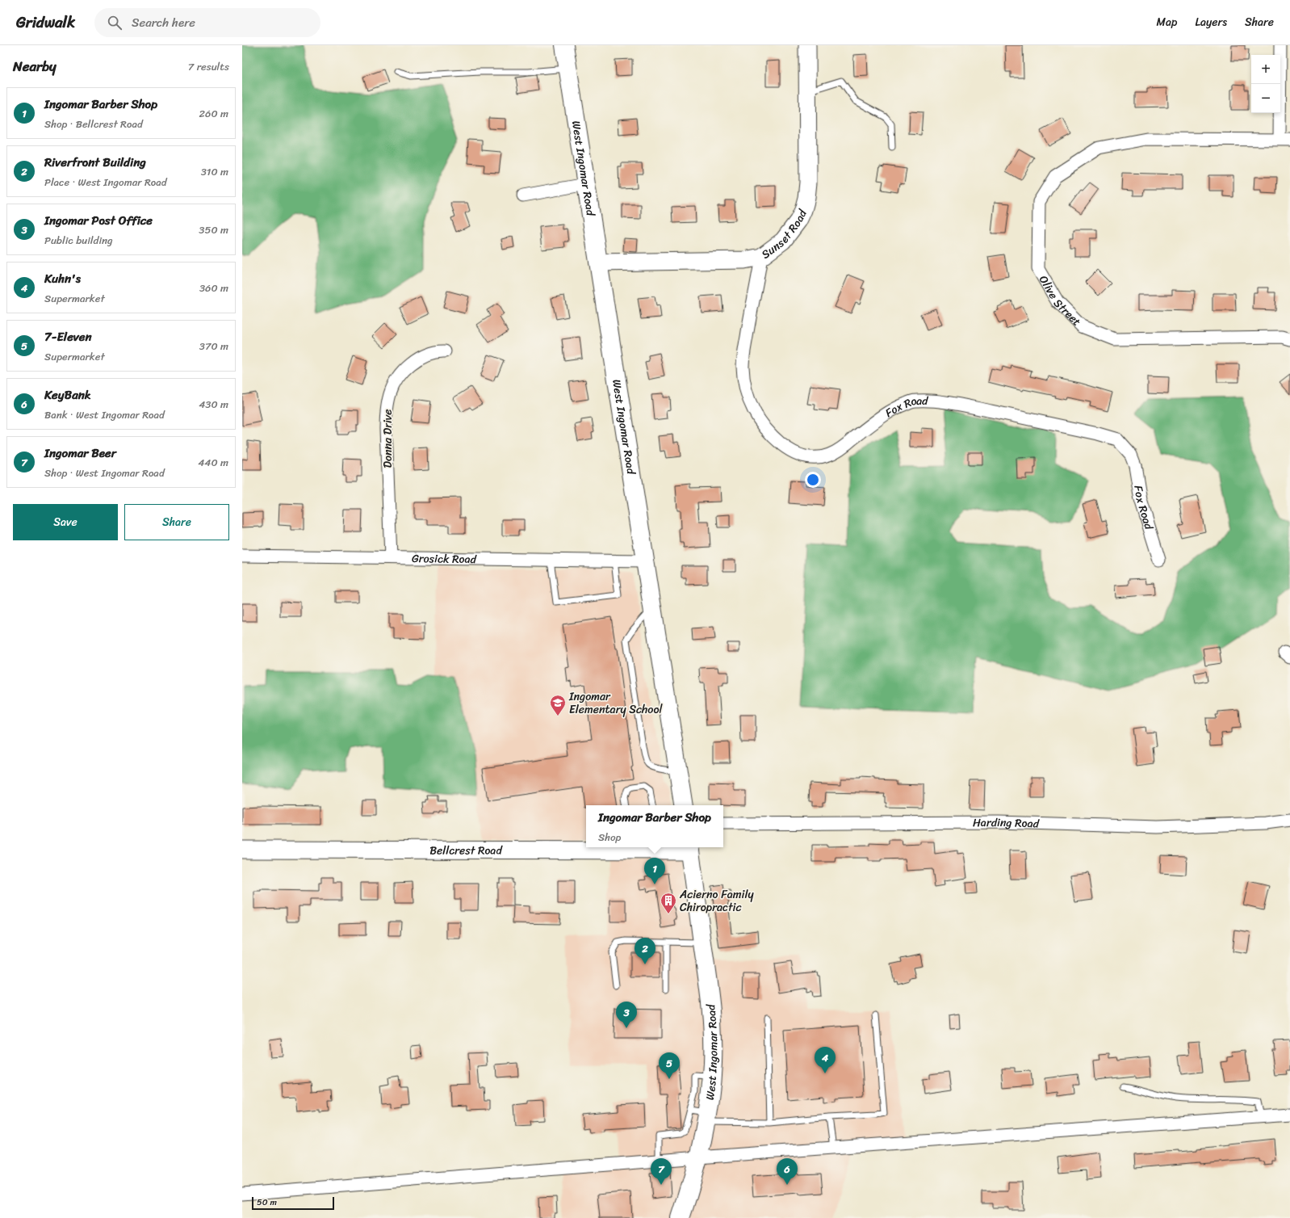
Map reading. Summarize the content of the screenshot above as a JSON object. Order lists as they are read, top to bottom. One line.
{"streets":{"main road":["West Ingomar Road"],"street":["Sunset Road","Olive Street","Fox Road","Donna Drive","Grosick Road","Harding Road","Bellcrest Road"]},"crossings":[["West Ingomar Road","Sunset Road"],["West Ingomar Road","Grosick Road"],["West Ingomar Road","Bellcrest Road"],["Sunset Road","Fox Road"],["Donna Drive","Grosick Road"]],"places":{"school or university":["Ingomar Elementary School"],"building":["Acierno Family Chiropractic"]},"scale_bar":"50 m","page":{"header":"Gridwalk","search":"Search here","nav":["Map","Layers","Share"],"heading":["Nearby","7 results"],"map_buttons":["+","−"],"list":[{"mark":"1","name":"Ingomar Barber Shop","note":"Shop · Bellcrest Road","value":"260 m"},{"mark":"2","name":"Riverfront Building","note":"Place · West Ingomar Road","value":"310 m"},{"mark":"3","name":"Ingomar Post Office","note":"Public building","value":"350 m"},{"mark":"4","name":"Kuhn's","note":"Supermarket","value":"360 m"},{"mark":"5","name":"7-Eleven","note":"Supermarket","value":"370 m"},{"mark":"6","name":"KeyBank","note":"Bank · West Ingomar Road","value":"430 m"},{"mark":"7","name":"Ingomar Beer","note":"Shop · West Ingomar Road","value":"440 m"}],"buttons":["Save","Share"],"popup":["Ingomar Barber Shop","Shop"],"pins":["1","2","3","4","5","6","7"],"scale":"50 m"}}
